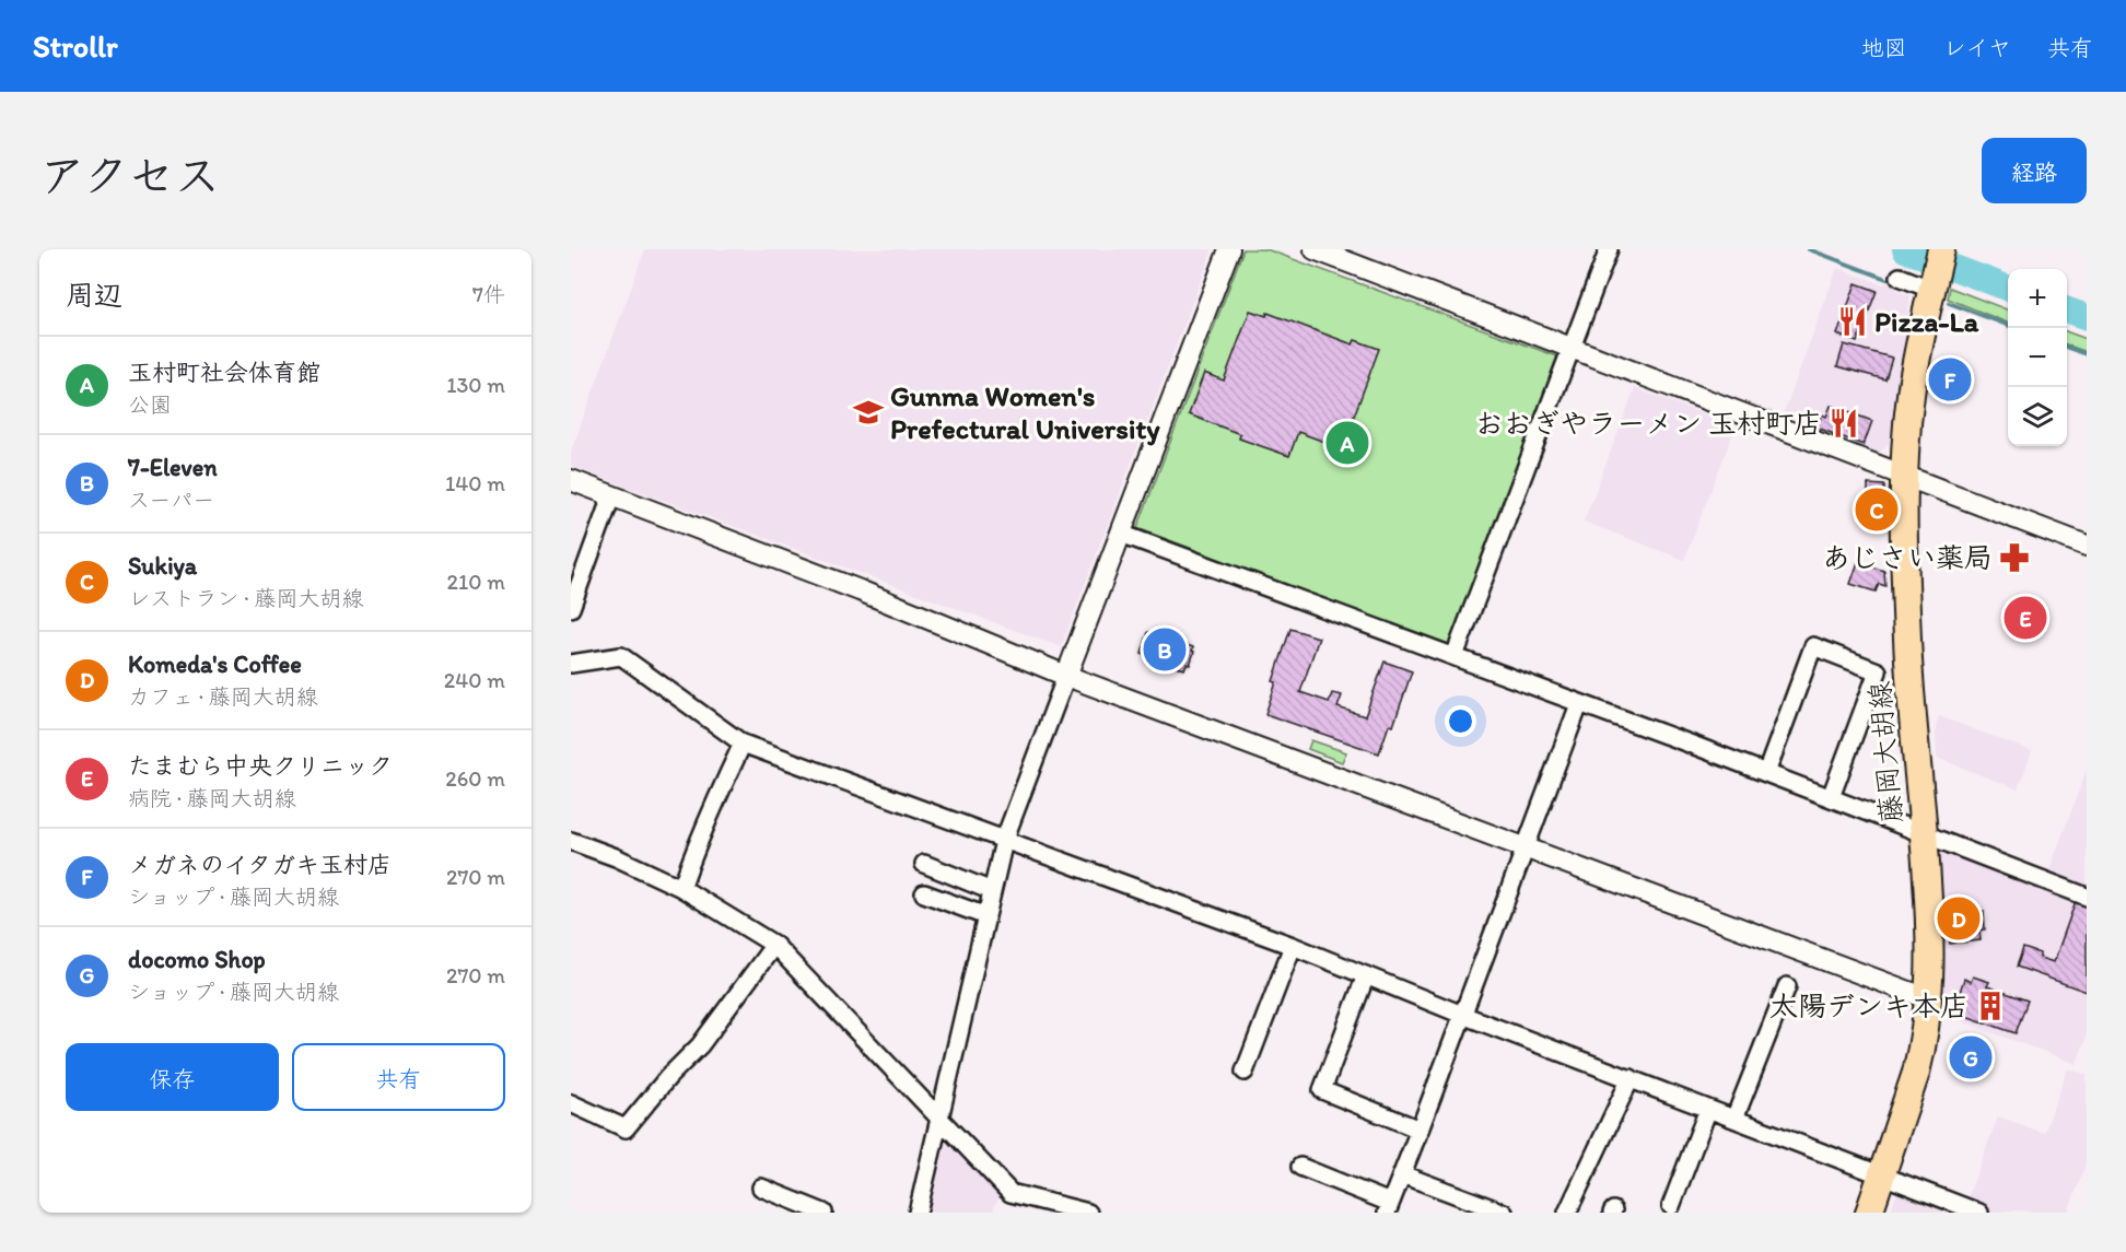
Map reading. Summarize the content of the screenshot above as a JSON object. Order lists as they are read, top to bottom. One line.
{"streets":{"main road":["藤岡大胡線"]},"places":{"restaurant":["Pizza-La","おおぎやラーメン 玉村町店"],"school or university":["Gunma Women's Prefectural University"],"pharmacy":["あじさい薬局"],"building":["太陽デンキ本店"]},"page":{"header":"Strollr","nav":["地図","レイヤ","共有"],"title":"アクセス","buttons":["経路",["保存","共有"]],"heading":["周辺","7件"],"map_buttons":["+","−"],"list":[{"mark":"A","name":"玉村町社会体育館","note":"公園","value":"130 m"},{"mark":"B","name":"7-Eleven","note":"スーパー","value":"140 m"},{"mark":"C","name":"Sukiya","note":"レストラン · 藤岡大胡線","value":"210 m"},{"mark":"D","name":"Komeda's Coffee","note":"カフェ · 藤岡大胡線","value":"240 m"},{"mark":"E","name":"たまむら中央クリニック","note":"病院 · 藤岡大胡線","value":"260 m"},{"mark":"F","name":"メガネのイタガキ玉村店","note":"ショップ · 藤岡大胡線","value":"270 m"},{"mark":"G","name":"docomo Shop","note":"ショップ · 藤岡大胡線","value":"270 m"}],"pins":["F","A","C","E","B","D","G"]}}
